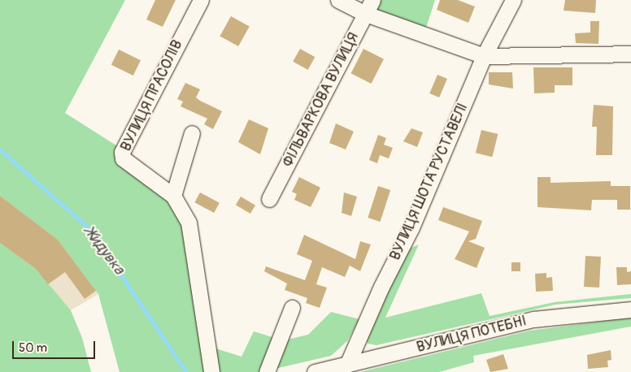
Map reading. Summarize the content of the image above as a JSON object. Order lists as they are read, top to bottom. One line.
{"streets":{"street":["ВУЛИЦЯ ПРАСОЛІВ","ФІЛЬВАРКОВА ВУЛИЦЯ","ВУЛИЦЯ ШОТА РУСТАВЕЛІ","ВУЛИЦЯ ПОТЕБНІ"]},"crossings":[["ВУЛИЦЯ ШОТА РУСТАВЕЛІ","ВУЛИЦЯ ПОТЕБНІ"]],"water":["Жидувка"],"scale_bar":"50 m"}
